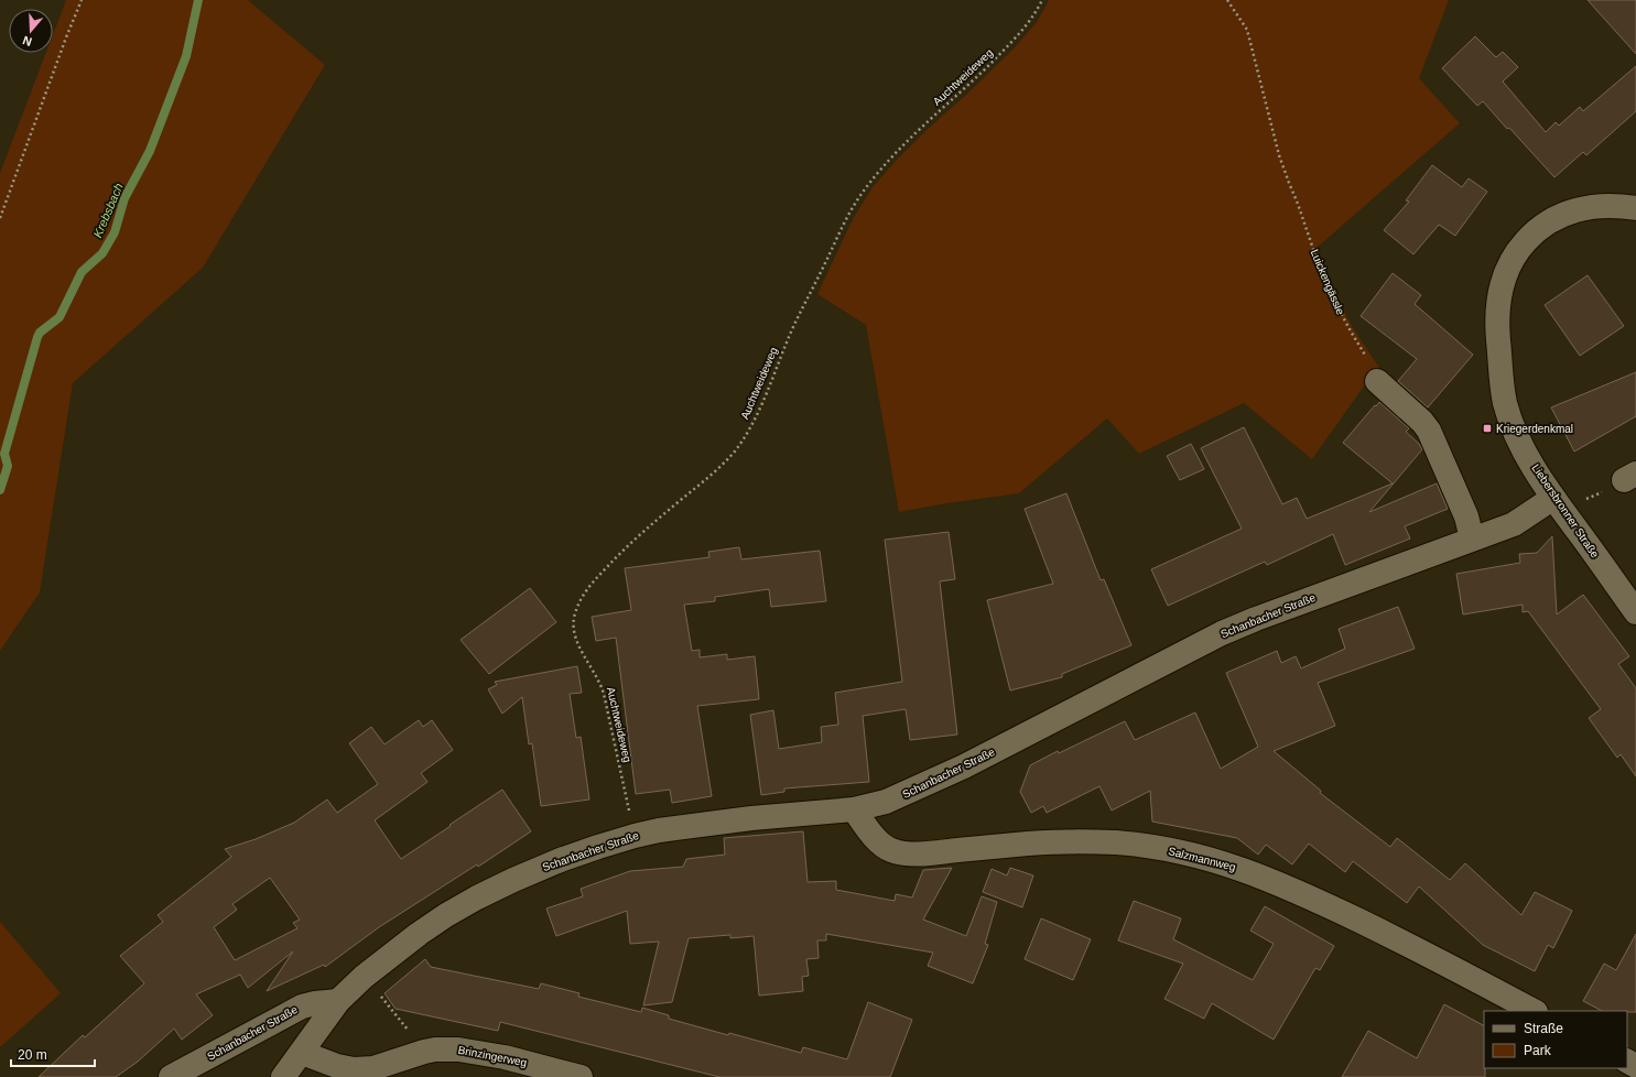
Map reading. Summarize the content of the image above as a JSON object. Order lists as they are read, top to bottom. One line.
{"streets":{"street":["Liebersbronner Straße","Schanbacher Straße","Salzmannweg","Brinzingerweg"],"path":["Auchtweideweg","Luickengässle"]},"crossings":[["Auchtweideweg","Schanbacher Straße"],["Liebersbronner Straße","Schanbacher Straße"],["Schanbacher Straße","Salzmannweg"],["Schanbacher Straße","Brinzingerweg"]],"water":["Krebsbach"],"places":{"transit":["Kriegerdenkmal"]},"legend":["Straße","Park"],"scale_bar":"20 m","north":"bottom"}
